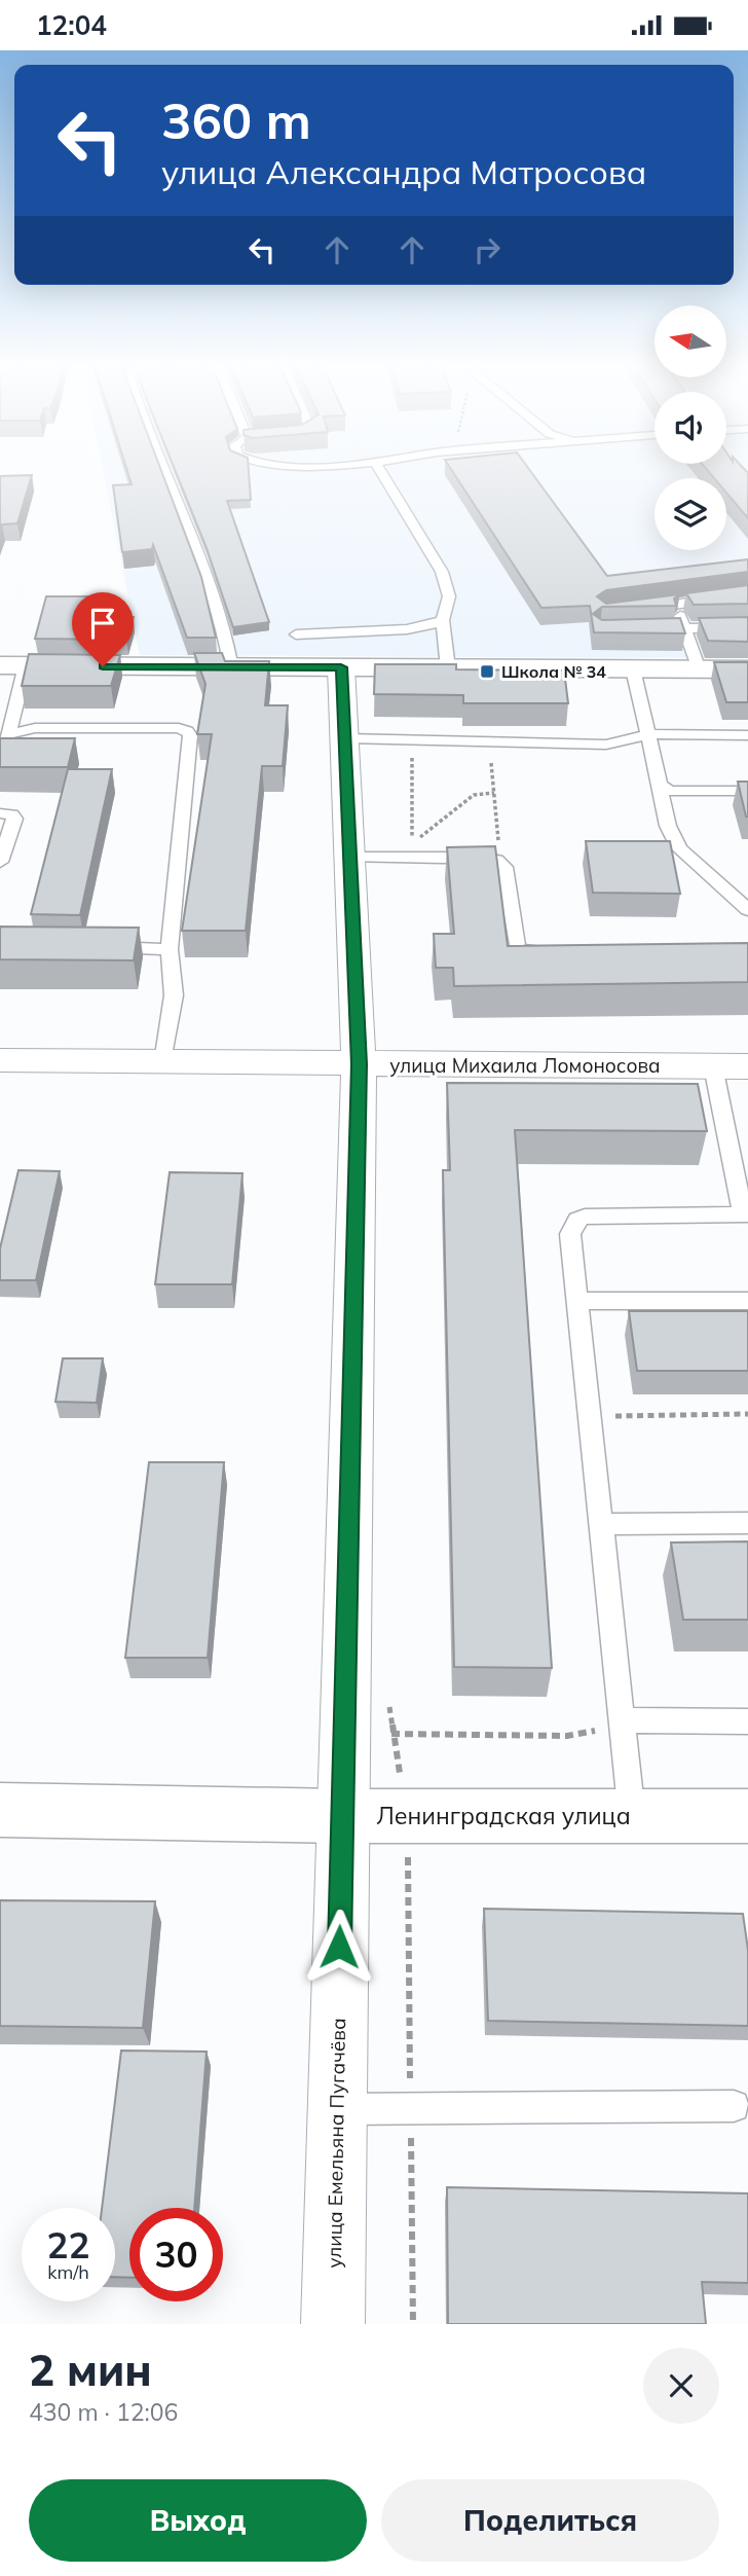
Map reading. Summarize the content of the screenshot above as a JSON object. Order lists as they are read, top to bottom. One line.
{"streets":{"street":["улица Михаила Ломоносова","Ленинградская улица","улица Емельяна Пугачёва"]},"crossings":[["улица Михаила Ломоносова","улица Емельяна Пугачёва"],["Ленинградская улица","улица Емельяна Пугачёва"]],"places":{"transit":["Школа № 34"]},"north":"left","page":{"status":"12:04","turn":["360 m","улица Александра Матросова"],"speed":"22 km/h","limit":"30","heading":["2 мин","430 m · 12:06"],"buttons":["Выход","Поделиться"]}}
